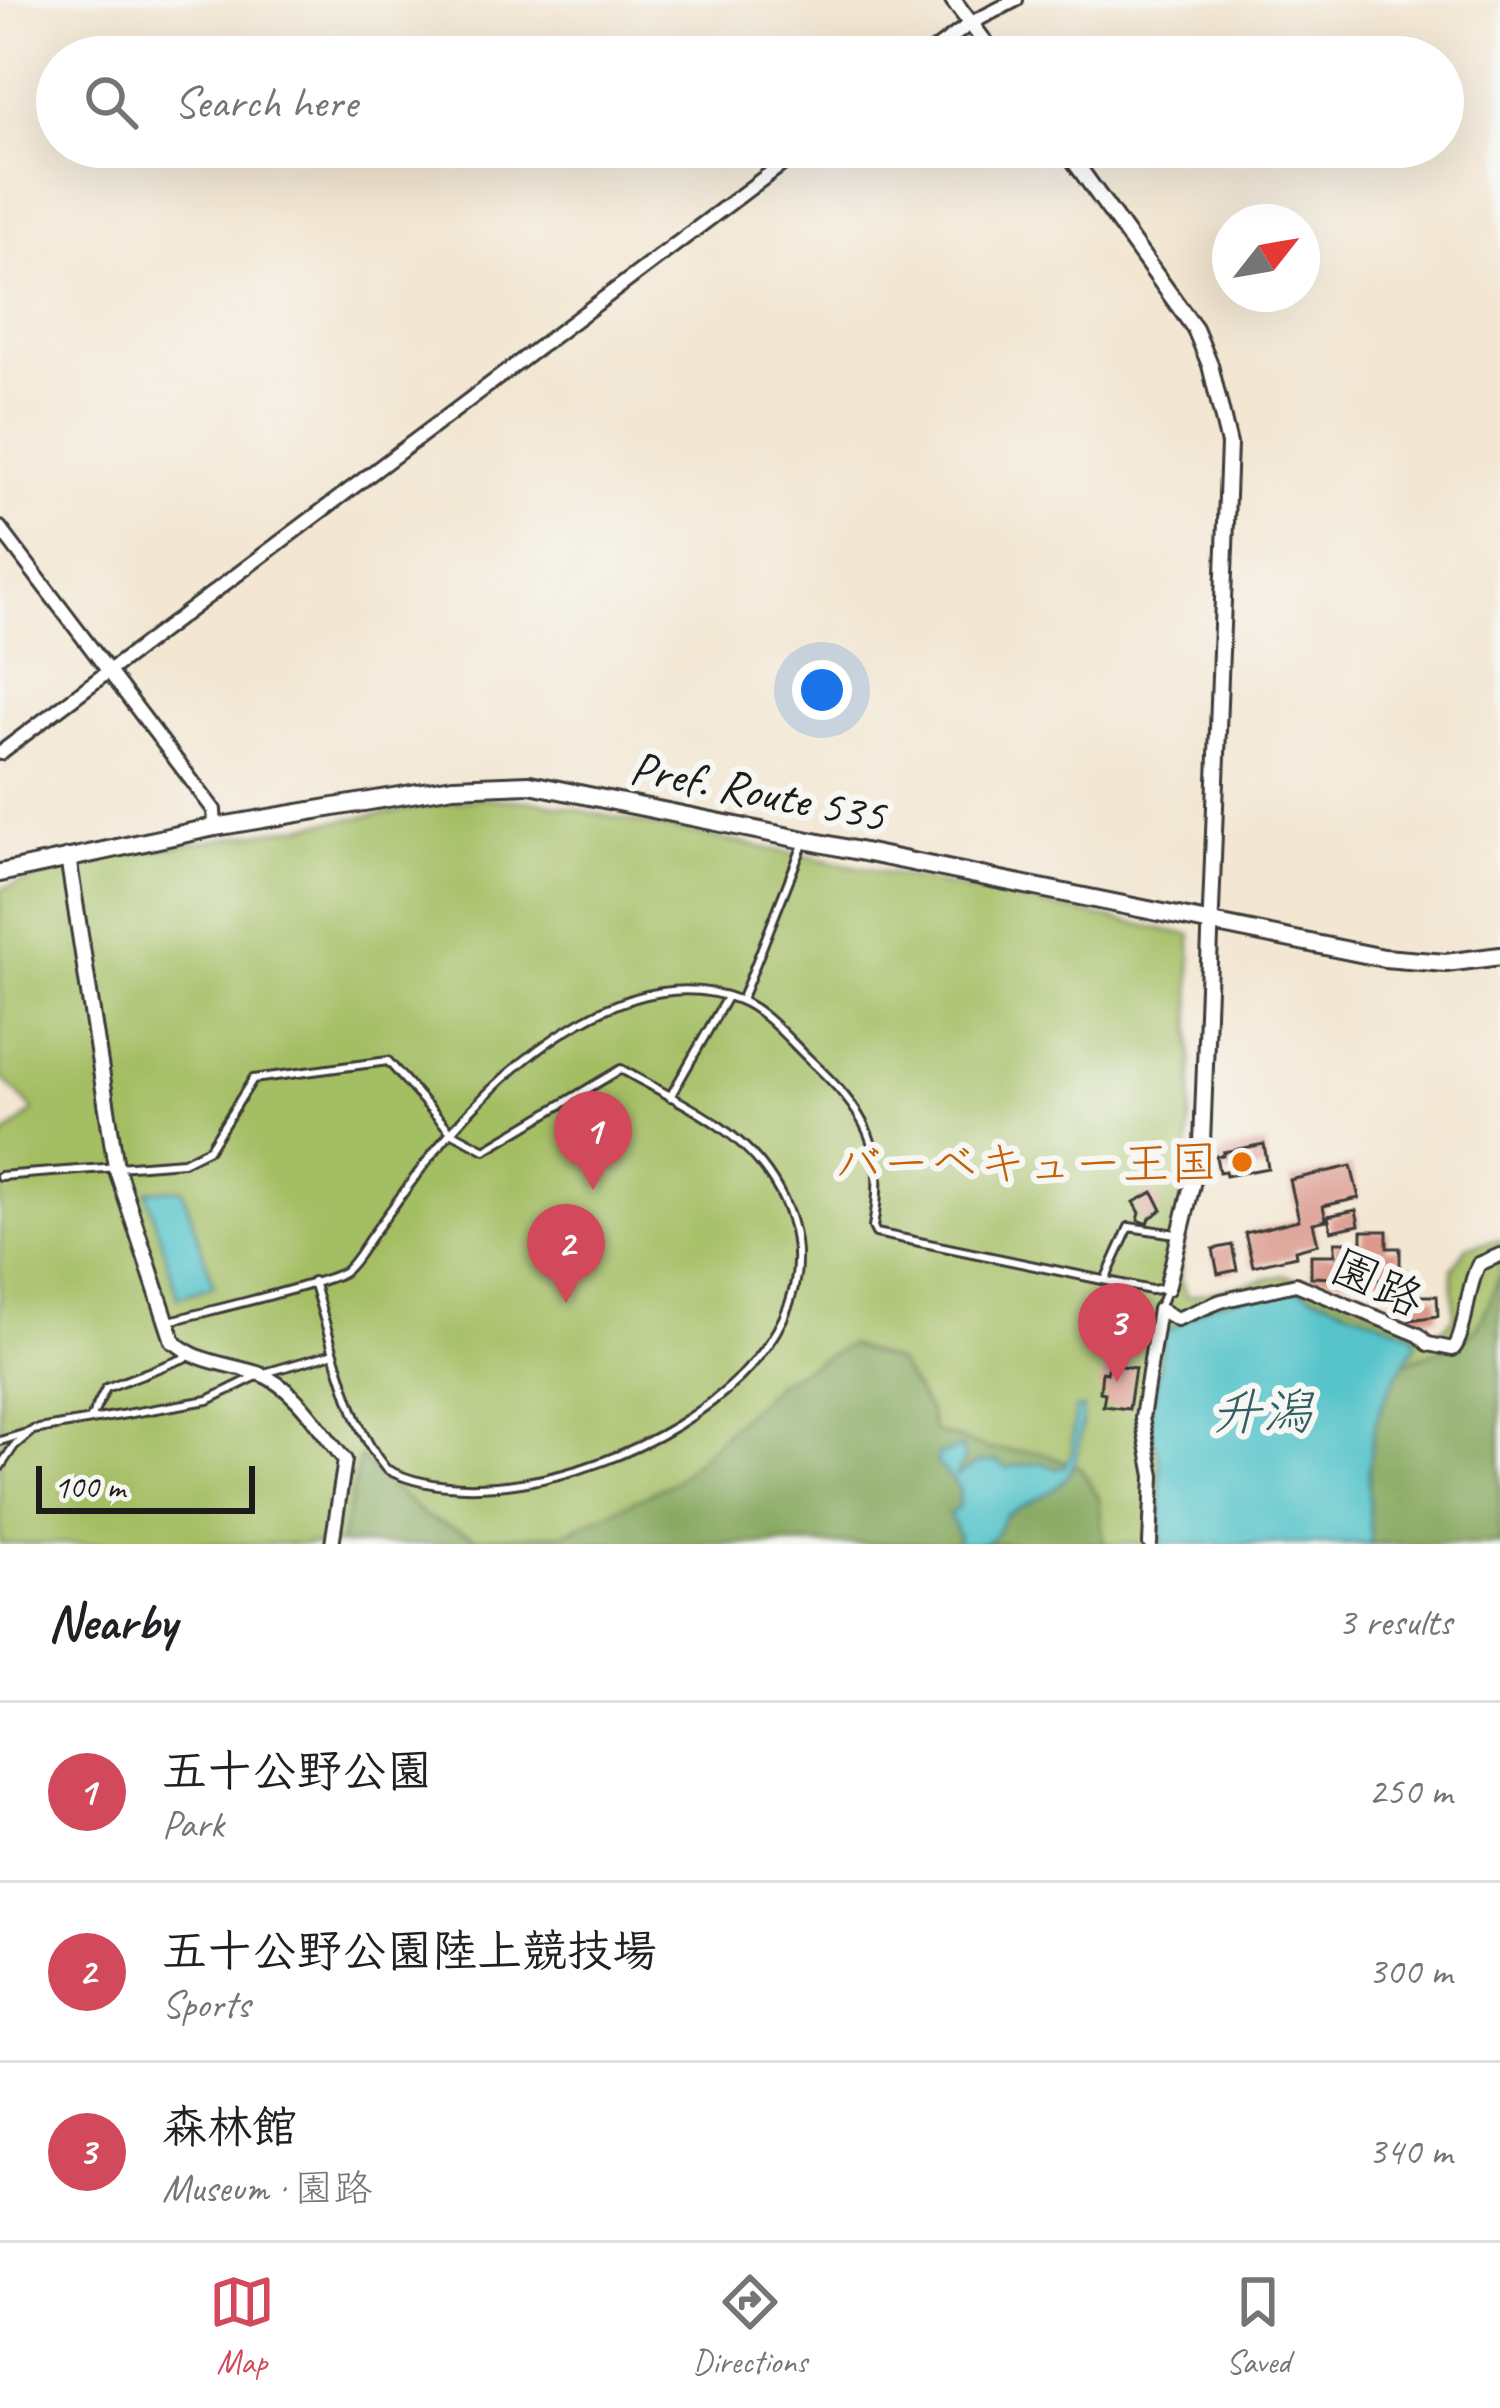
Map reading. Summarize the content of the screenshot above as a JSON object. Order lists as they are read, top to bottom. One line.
{"streets":{"main road":["Pref. Route 535"],"street":["園路"]},"water":["升潟"],"places":["バーベキュー王国"],"scale_bar":"100 m","north":"top right","page":{"search":"Search here","pins":["1","2","3"],"scale":"100 m","heading":["Nearby","3 results"],"list":[{"mark":"1","name":"五十公野公園","note":"Park","value":"250 m"},{"mark":"2","name":"五十公野公園陸上競技場","note":"Sports","value":"300 m"},{"mark":"3","name":"森林館","note":"Museum · 園路","value":"340 m"}],"nav":["Map","Directions","Saved"]}}
